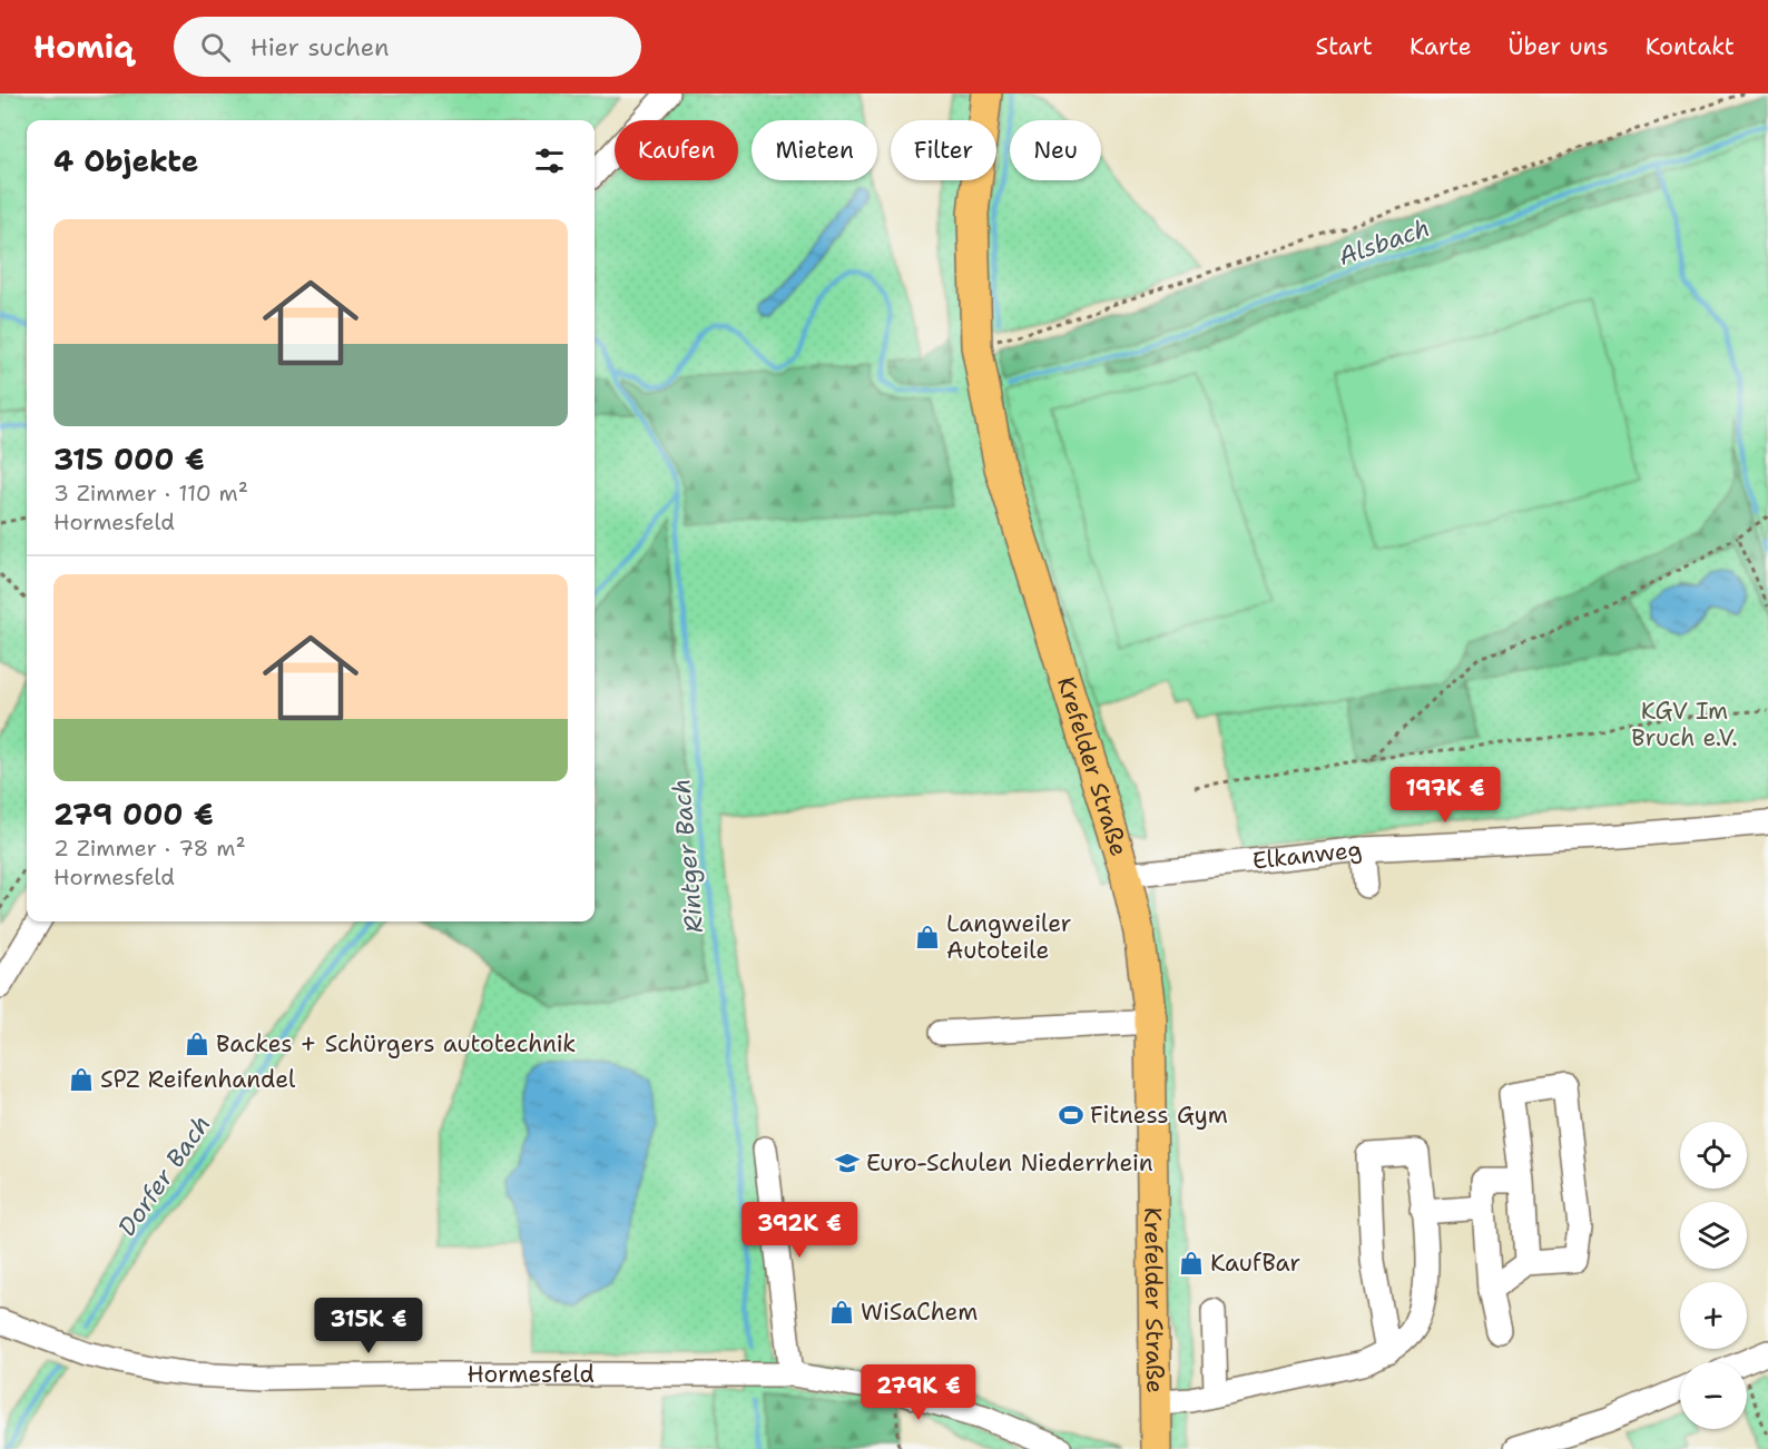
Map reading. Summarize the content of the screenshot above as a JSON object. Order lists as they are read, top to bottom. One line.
{"streets":{"main road":["Krefelder Straße"],"street":["Elkanweg","Hormesfeld"]},"crossings":[["Krefelder Straße","Elkanweg"]],"water":["Alsbach","Rintger Bach","Dorfer Bach"],"parks":["KGV Im Bruch e.V."],"places":{"shop":["Langweiler Autoteile","Backes + Schürgers autotechnik","SPZ Reifenhandel","KaufBar","WiSaChem"],"sports":["Fitness Gym"],"school or university":["Euro-Schulen Niederrhein"]},"page":{"header":"Homiq","search":"Hier suchen","nav":["Start","Karte","Über uns","Kontakt"],"chip":["Kaufen","Mieten","Filter","Neu"],"heading":"4 Objekte","list":[{"name":"315 000 €","note":"3 Zimmer · 110 m² · Hormesfeld"},{"name":"279 000 €","note":"2 Zimmer · 78 m² · Hormesfeld"}],"price":["197K €","392K €","315K €","279K €"],"map_buttons":["+","−"]}}
